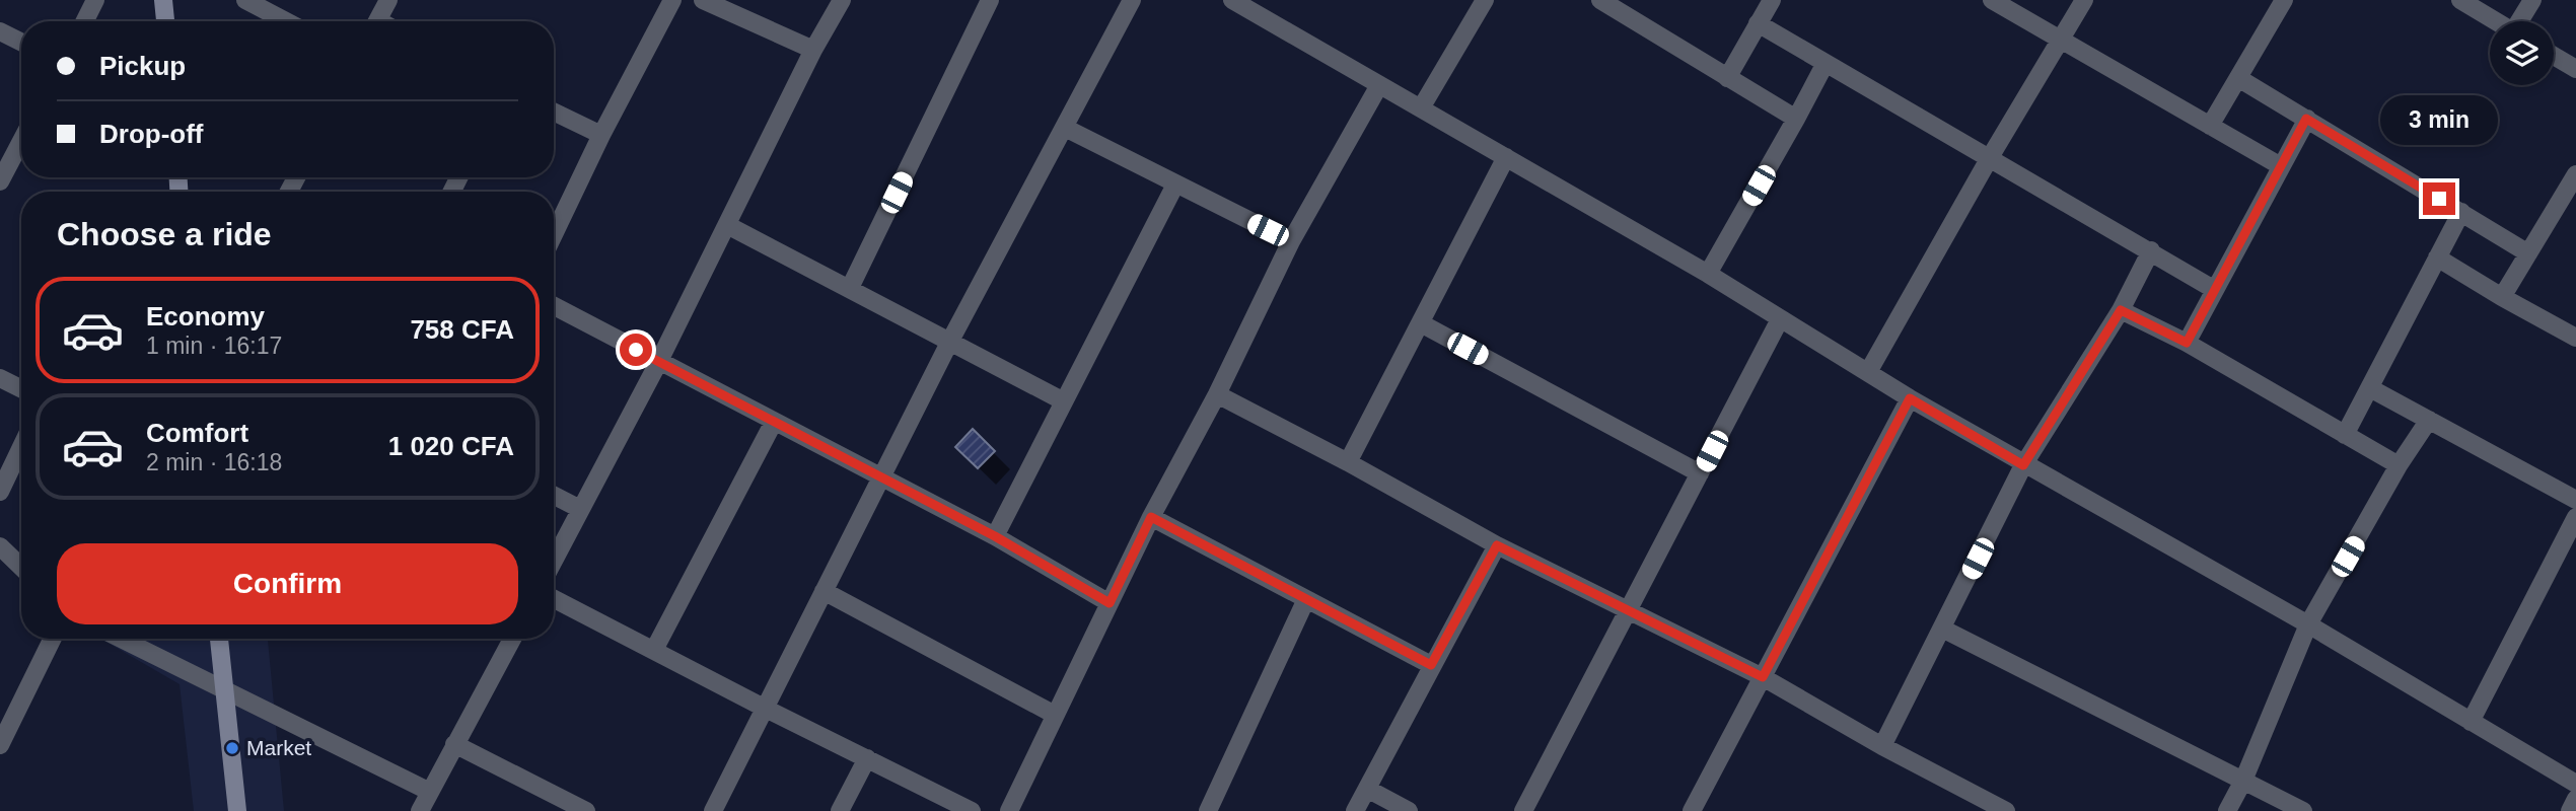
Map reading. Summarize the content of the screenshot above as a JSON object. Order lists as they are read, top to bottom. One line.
{"places":["Market"],"page":{"banner":["Pickup","Drop-off"],"bubble":"3 min","heading":"Choose a ride","list":[{"name":"Economy","note":"1 min · 16:17","value":"758 CFA"},{"name":"Comfort","note":"2 min · 16:18","value":"1 020 CFA"}],"buttons":"Confirm"}}
